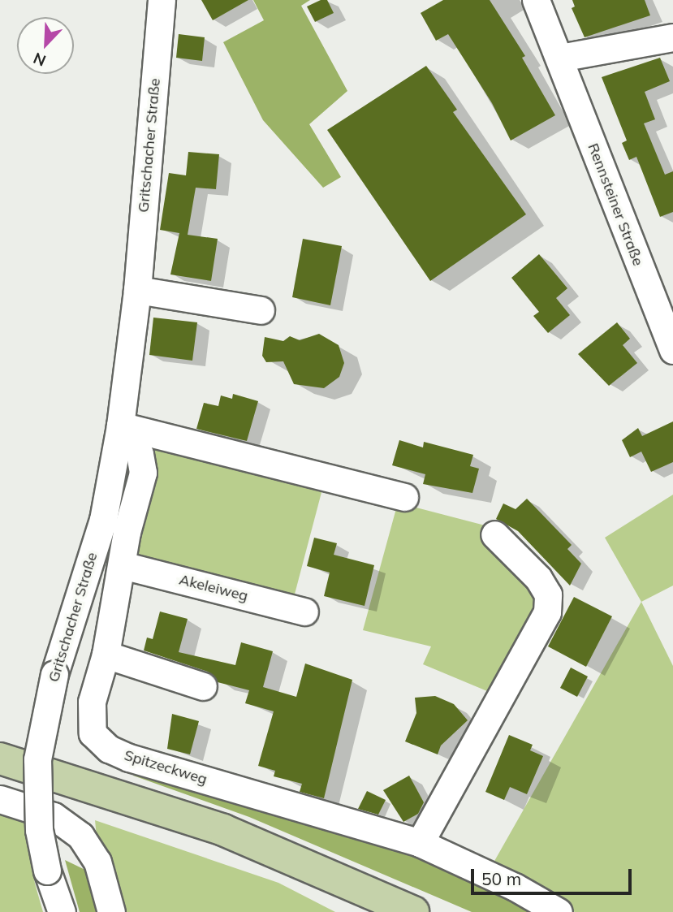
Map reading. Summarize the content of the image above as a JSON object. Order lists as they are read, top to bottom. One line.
{"streets":{"street":["Gritschacher Straße","Rennsteiner Straße","Akeleiweg","Spitzeckweg"]},"crossings":[["Gritschacher Straße","Spitzeckweg"],["Akeleiweg","Spitzeckweg"]],"scale_bar":"50 m","north":"bottom left"}
